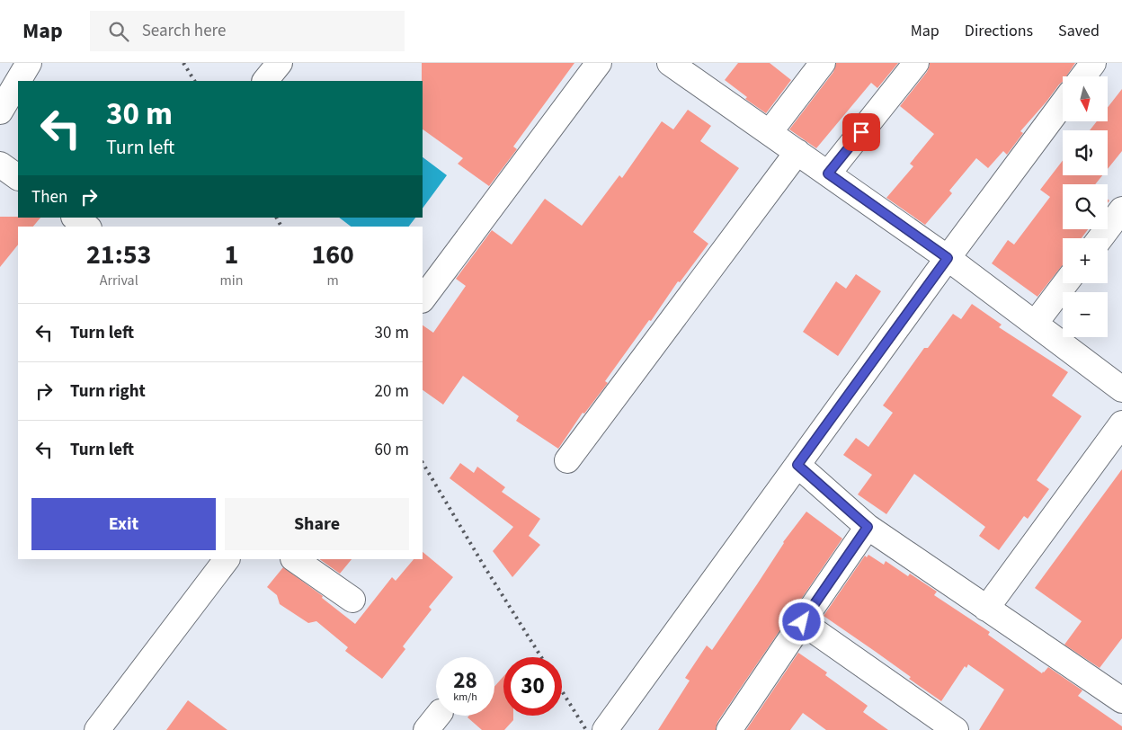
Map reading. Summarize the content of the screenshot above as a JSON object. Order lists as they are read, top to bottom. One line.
{"north":"bottom","page":{"header":"Map","search":"Search here","nav":["Map","Directions","Saved"],"map_buttons":["+","−"],"turn":["30 m","Turn left"],"then":"Then","eta":["21:53","Arrival","1","min","160","m"],"list":[{"name":"Turn left","value":"30 m"},{"name":"Turn right","value":"20 m"},{"name":"Turn left","value":"60 m"}],"buttons":["Exit","Share"],"speed":"28 km/h","limit":"30"}}
